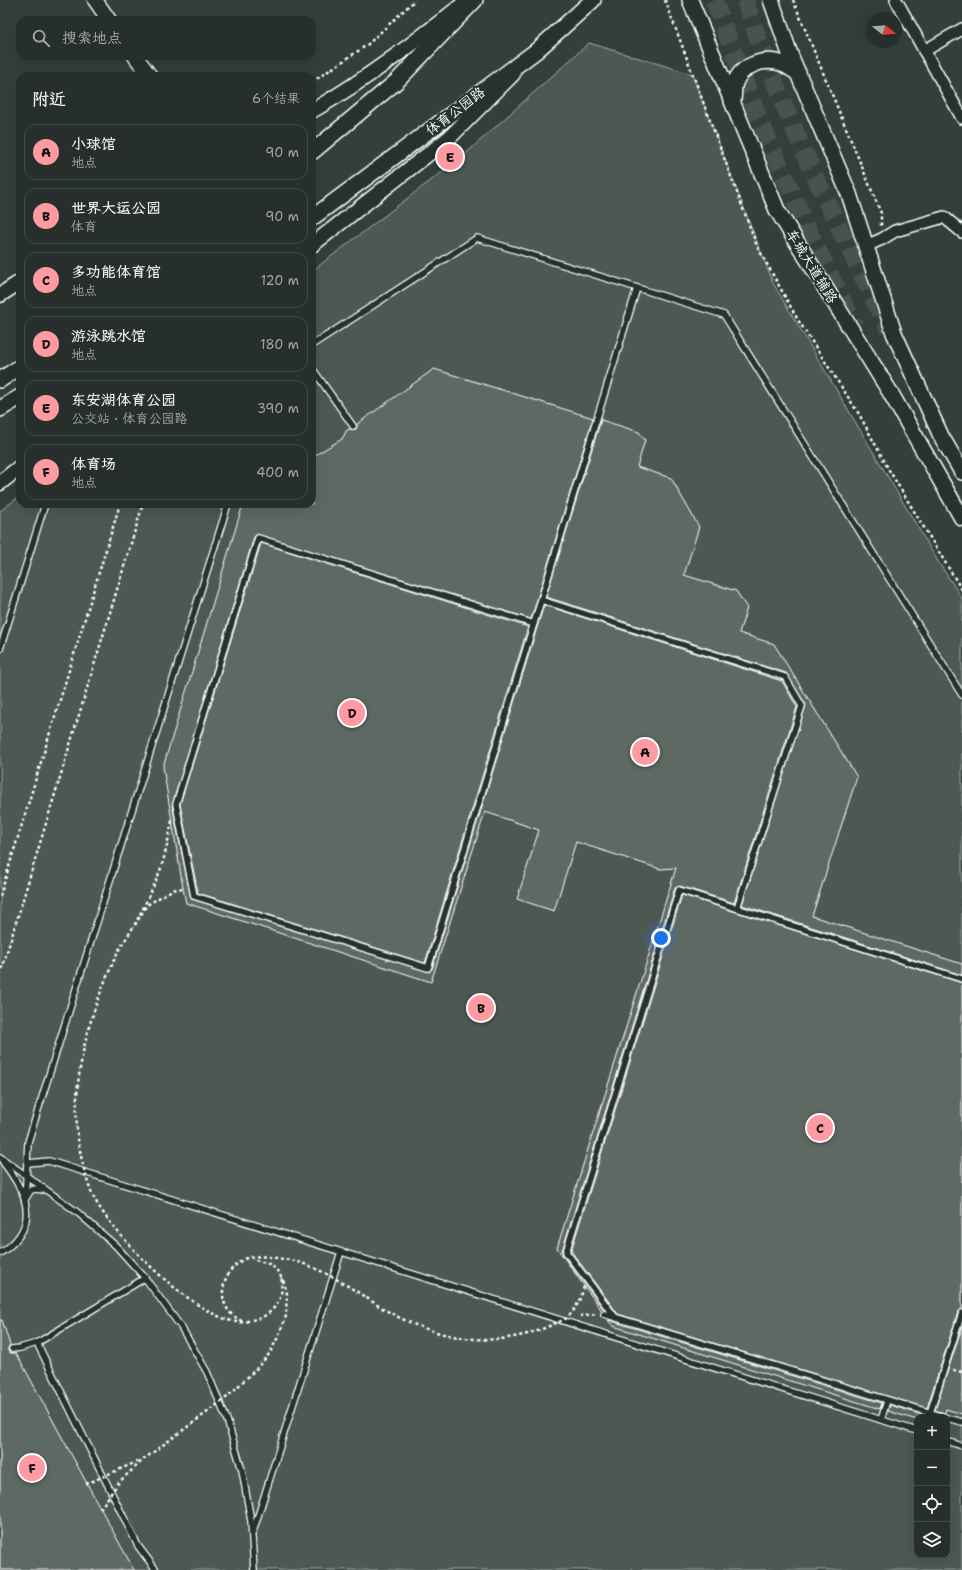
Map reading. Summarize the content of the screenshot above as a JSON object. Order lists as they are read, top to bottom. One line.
{"streets":{"main road":["体育公园路","车城大道辅路"]},"north":"right","page":{"search":"搜索地点","heading":["附近","6个结果"],"list":[{"mark":"A","name":"小球馆","note":"地点","value":"90 m"},{"mark":"B","name":"世界大运公园","note":"体育","value":"90 m"},{"mark":"C","name":"多功能体育馆","note":"地点","value":"120 m"},{"mark":"D","name":"游泳跳水馆","note":"地点","value":"180 m"},{"mark":"E","name":"东安湖体育公园","note":"公交站 · 体育公园路","value":"390 m"},{"mark":"F","name":"体育场","note":"地点","value":"400 m"}],"pins":["E","D","A","B","C","F"],"map_buttons":["+","−"]}}
